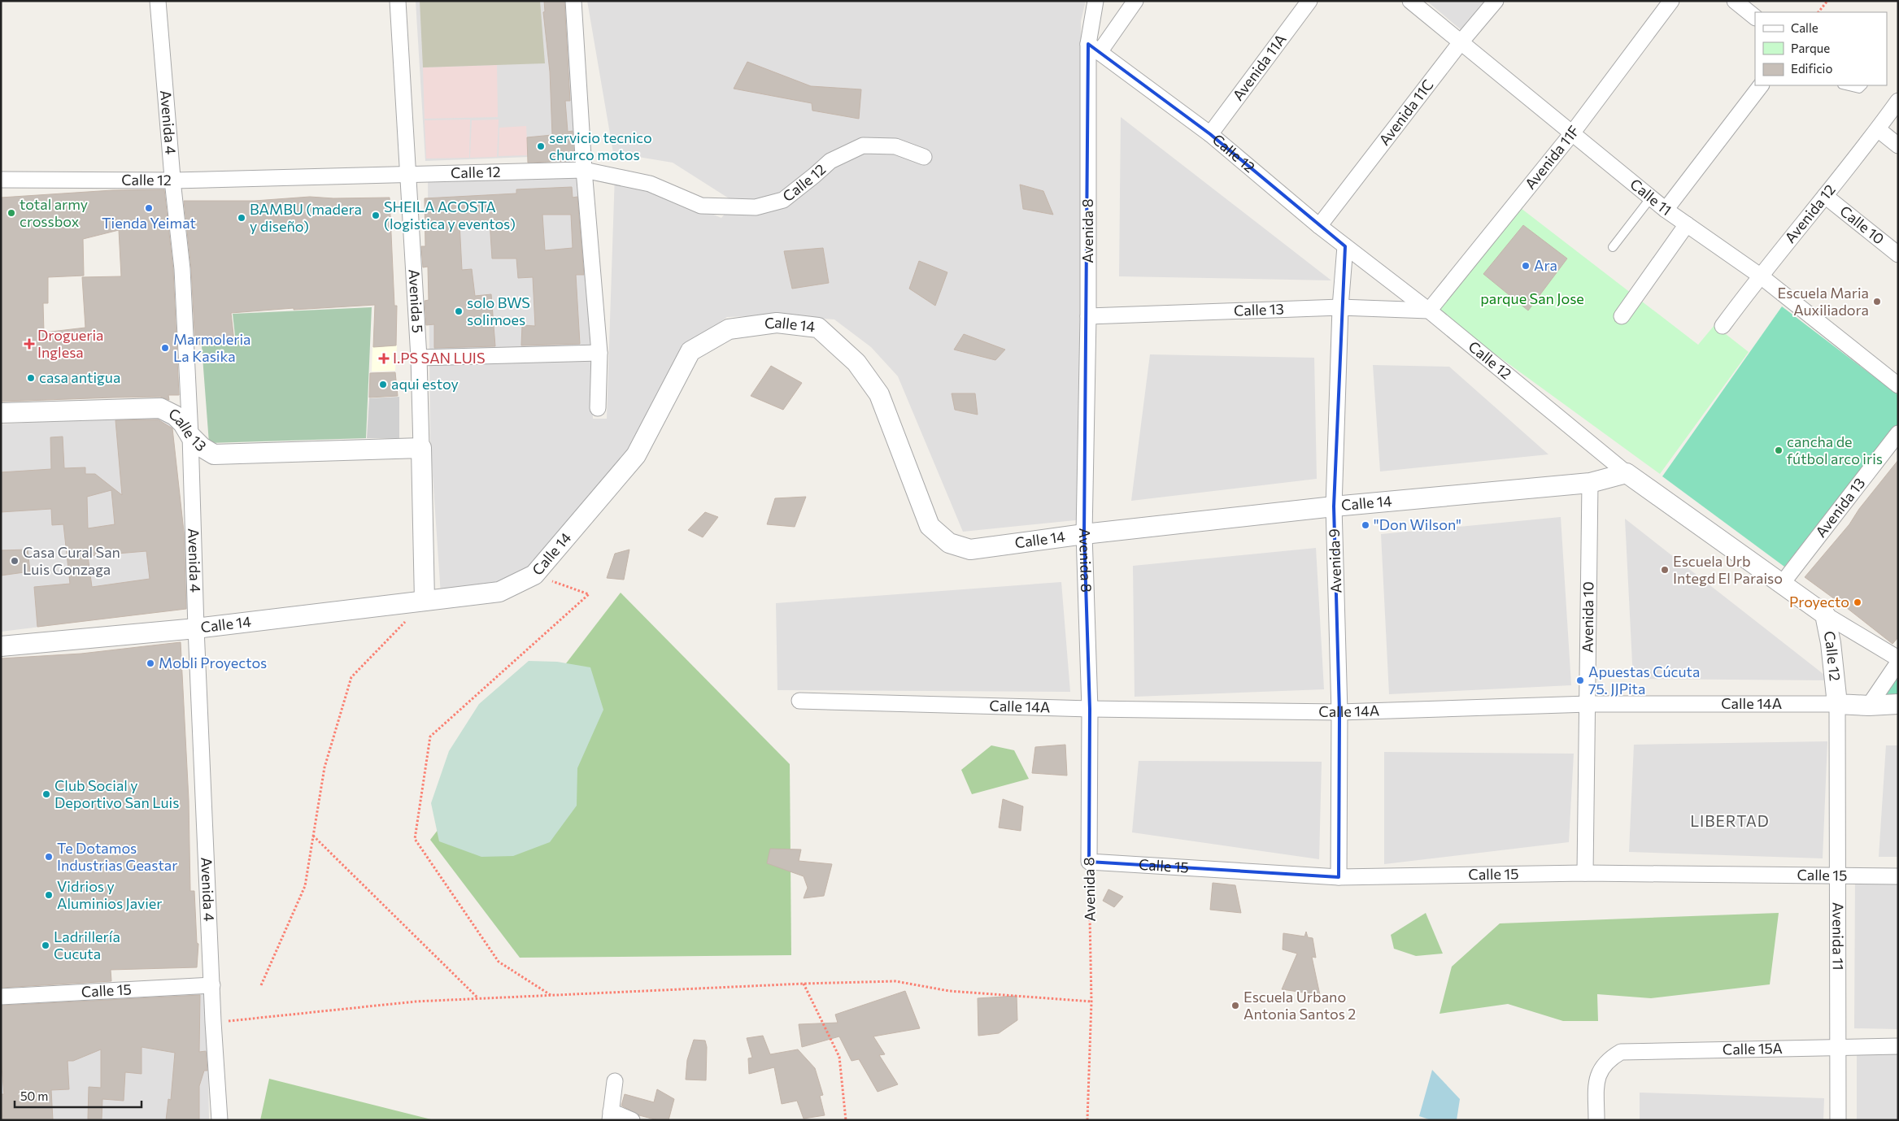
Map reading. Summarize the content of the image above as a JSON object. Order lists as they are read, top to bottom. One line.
{"streets":{"street":["Avenida 11A","Avenida 11C","Avenida 4","Calle 12","Avenida 11F","Calle 11","Avenida 12","Calle 10","Avenida 8","Avenida 5","Calle 13","Calle 14","Avenida 13","Avenida 9","Avenida 10","Calle 14A","Calle 15","Avenida 11","Calle 15A"]},"crossings":[["Avenida 11A","Calle 12"],["Avenida 11C","Calle 12"],["Avenida 11C","Calle 11"],["Avenida 4","Calle 12"],["Avenida 4","Calle 13"],["Avenida 4","Calle 14"],["Avenida 4","Calle 15"],["Calle 12","Avenida 11F"],["Calle 12","Avenida 8"],["Calle 12","Avenida 5"],["Calle 12","Calle 13"],["Calle 12","Calle 14"],["Calle 12","Avenida 13"],["Calle 12","Avenida 9"],["Calle 12","Calle 14A"],["Calle 12","Avenida 11"],["Avenida 11F","Calle 11"],["Avenida 11F","Calle 13"],["Calle 11","Avenida 12"],["Avenida 12","Calle 10"],["Avenida 8","Calle 13"],["Avenida 8","Calle 14"],["Avenida 8","Calle 14A"],["Avenida 8","Calle 15"],["Avenida 5","Calle 13"],["Avenida 5","Calle 14"],["Calle 13","Avenida 9"],["Calle 14","Avenida 9"],["Calle 14","Avenida 10"],["Avenida 9","Calle 14A"],["Avenida 9","Calle 15"],["Avenida 10","Calle 14A"],["Avenida 10","Calle 15"],["Calle 14A","Avenida 11"],["Calle 15","Avenida 11"],["Avenida 11","Calle 15A"]],"districts":["LIBERTAD"],"parks":["parque San Jose"],"places":{"other":["servicio tecnico churco motos","Tienda Yeimat","total army crossbox","SHEILA ACOSTA (logistica y eventos)","BAMBU (madera y diseño)","Ara","Escuela Maria Auxiliadora","solo BWS solimoes","Marmoleria La Kasika","casa antigua","aqui estoy","cancha de fútbol arco iris","\"Don Wilson\"","Casa Cural San Luis Gonzaga","Escuela Urb Integd El Paraiso","Proyecto","Mobli Proyectos","Apuestas Cúcuta 75. JJPita","Club Social y Deportivo San Luis","Te Dotamos Industrias Geastar","Vidrios y Aluminios Javier","Ladrillería Cucuta","Escuela Urbano Antonia Santos 2"],"health":["Drogueria Inglesa","I.PS SAN LUIS"]},"legend":["Calle","Parque","Edificio"],"scale_bar":"50 m"}
